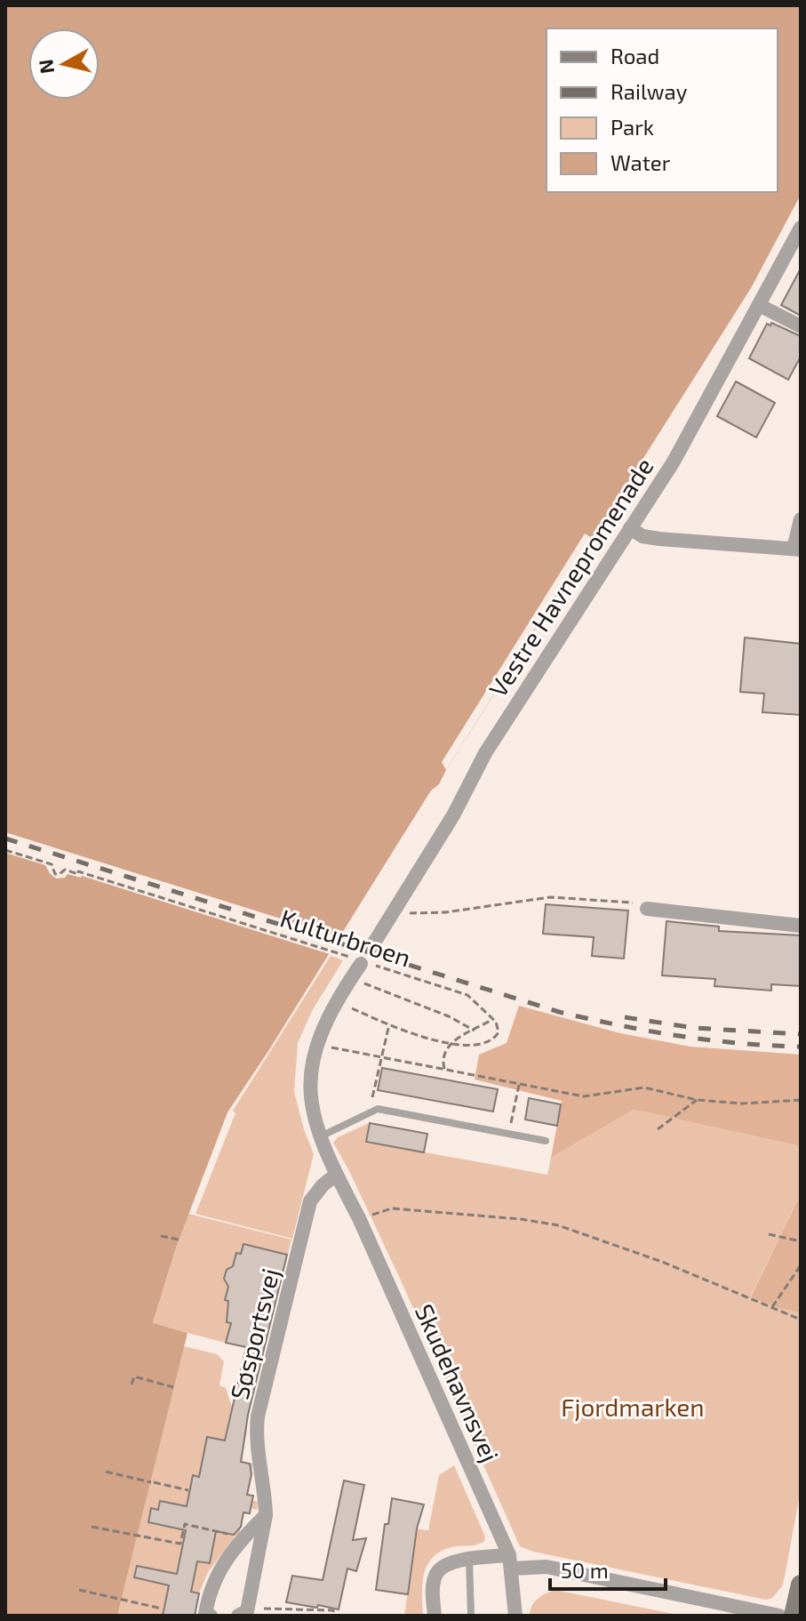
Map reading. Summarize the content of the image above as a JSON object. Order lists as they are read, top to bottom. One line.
{"streets":{"street":["Vestre Havnepromenade","Søsportsvej","Skudehavnsvej"],"path":["Kulturbroen"]},"crossings":[["Søsportsvej","Skudehavnsvej"]],"parks":["Fjordmarken"],"legend":["Road","Railway","Park","Water"],"scale_bar":"50 m","north":"left"}
